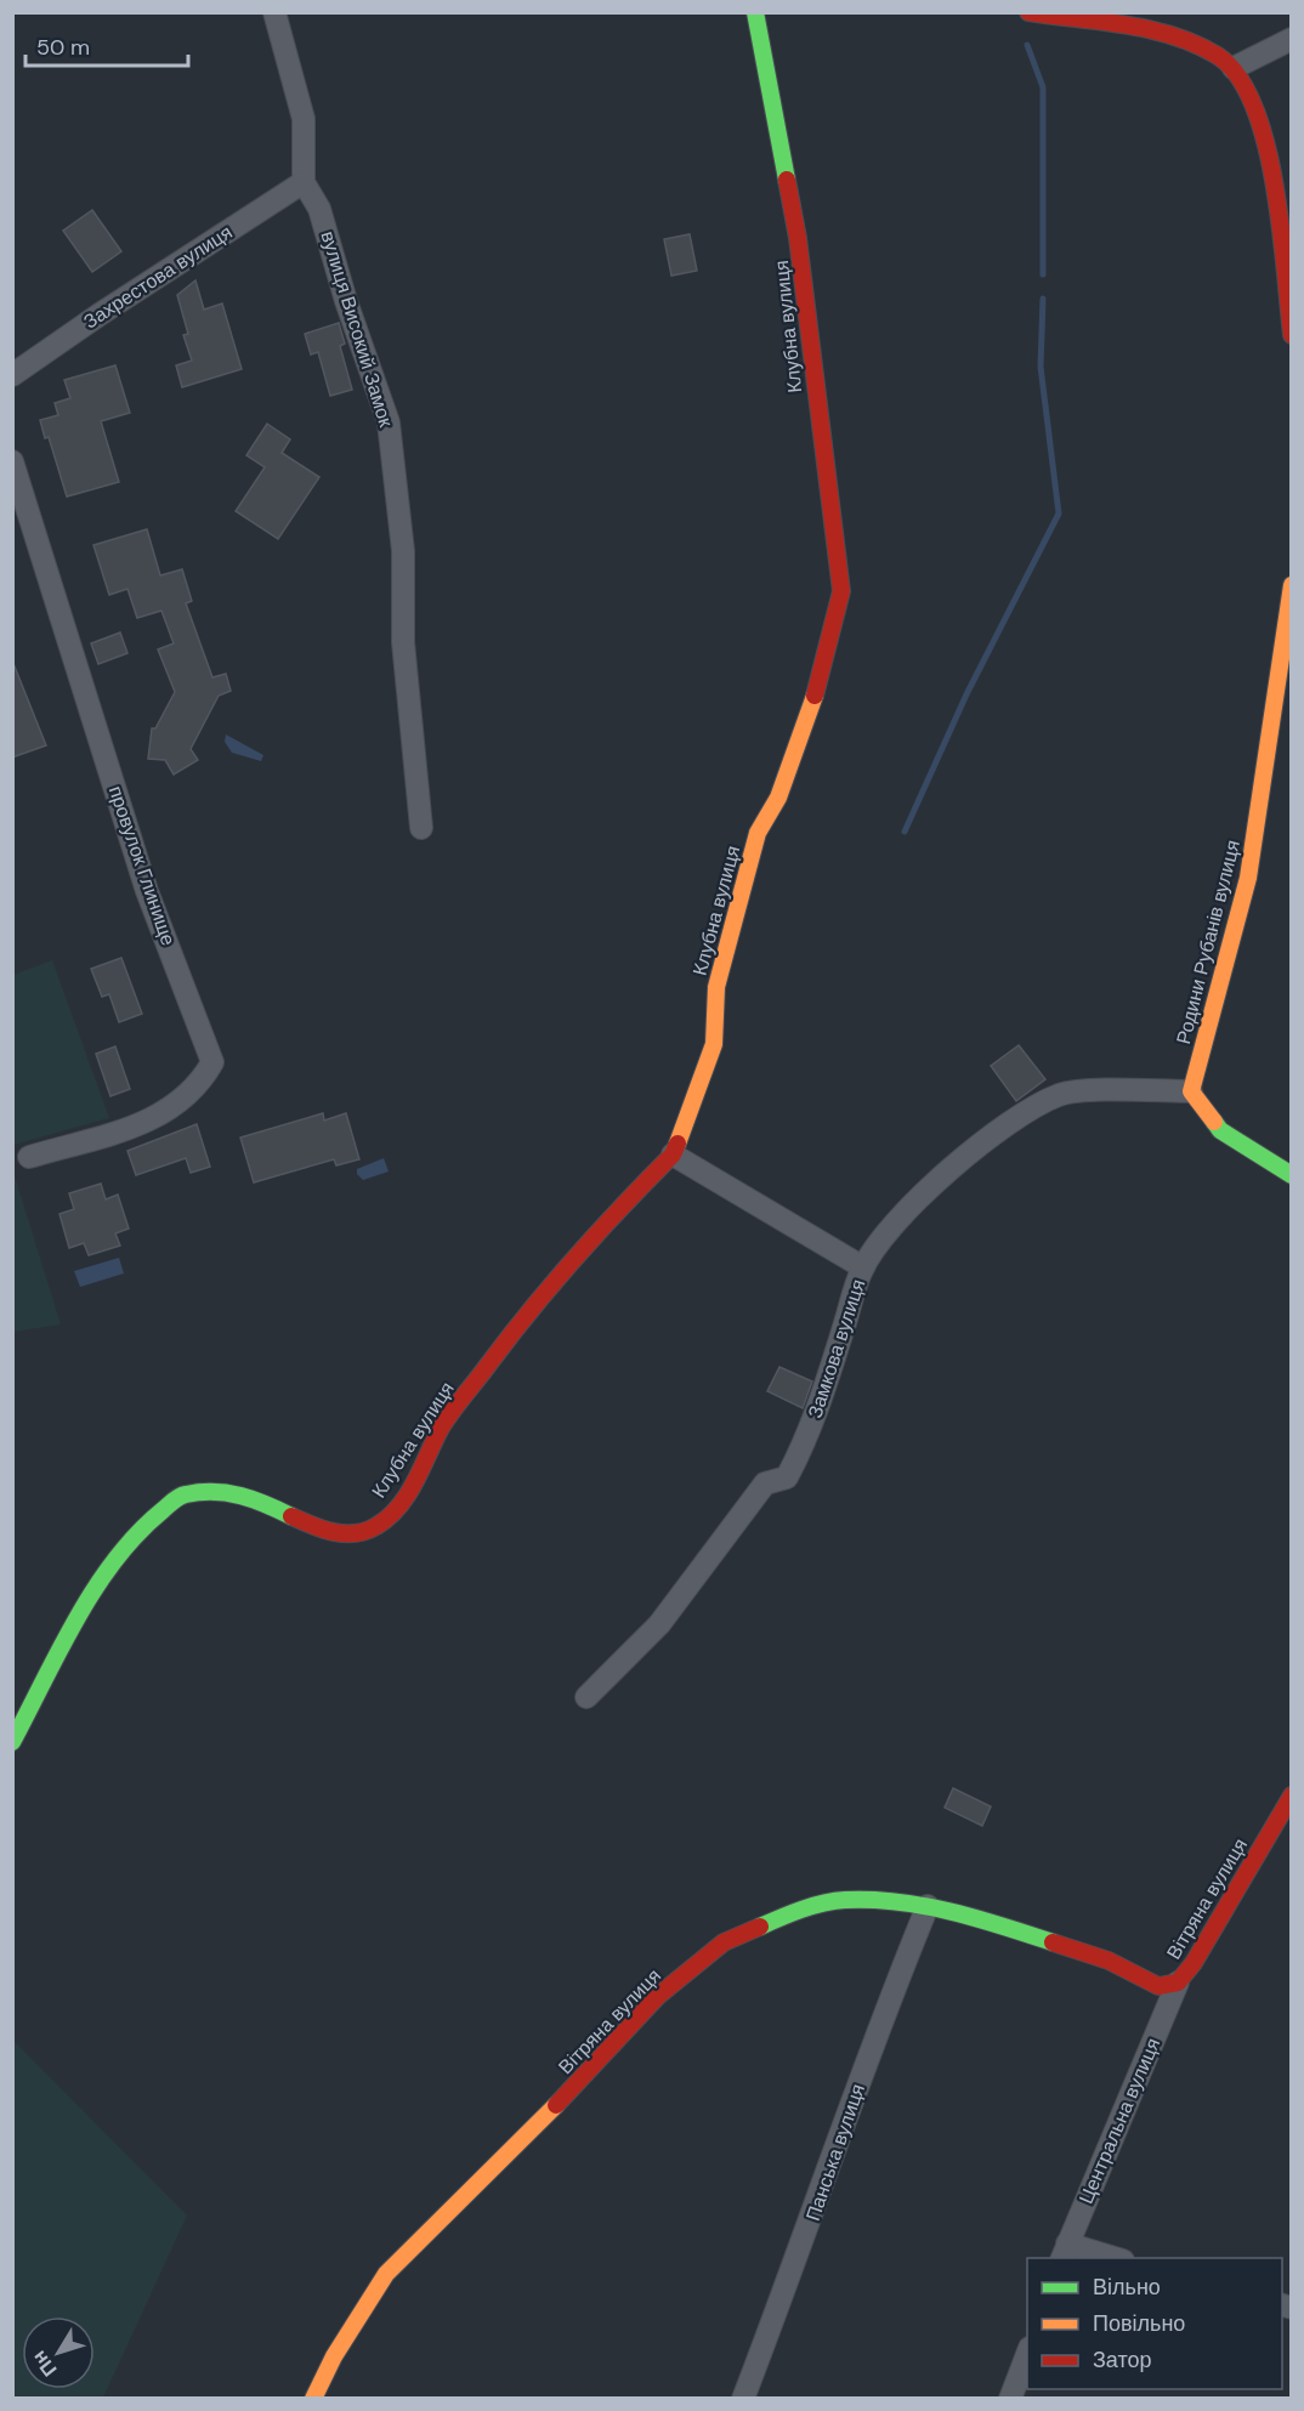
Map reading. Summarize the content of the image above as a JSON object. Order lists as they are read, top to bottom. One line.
{"streets":{"street":["Захрестова вулиця","Клубна вулиця","вулиця Високий Замок","провулок Глинище","Родини Рубанів вулиця","Замкова вулиця","Вітряна вулиця","Центральна вулиця","Панська вулиця"]},"crossings":[["Захрестова вулиця","вулиця Високий Замок"],["Родини Рубанів вулиця","Замкова вулиця"],["Вітряна вулиця","Центральна вулиця"],["Вітряна вулиця","Панська вулиця"]],"legend":["Вільно","Повільно","Затор"],"scale_bar":"50 m","north":"bottom left"}
